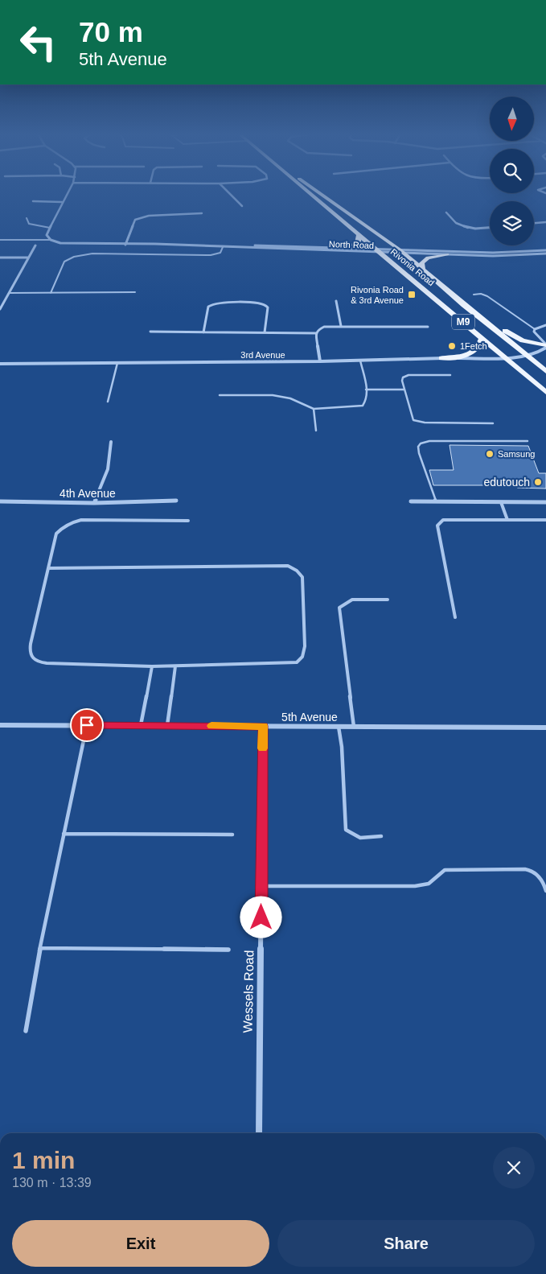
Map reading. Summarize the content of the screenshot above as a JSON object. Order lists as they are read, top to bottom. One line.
{"streets":{"main road":["Rivonia Road","M9"],"street":["North Road","3rd Avenue","4th Avenue","5th Avenue","Wessels Road"]},"crossings":[["North Road","Rivonia Road"],["Rivonia Road","3rd Avenue"],["5th Avenue","Wessels Road"]],"places":{"transit":["Rivonia Road & 3rd Avenue"],"other":["1Fetch","Samsung","edutouch"]},"north":"bottom","page":{"turn":["70 m","5th Avenue"],"heading":["1 min","130 m · 13:39"],"buttons":["Exit","Share"]}}
